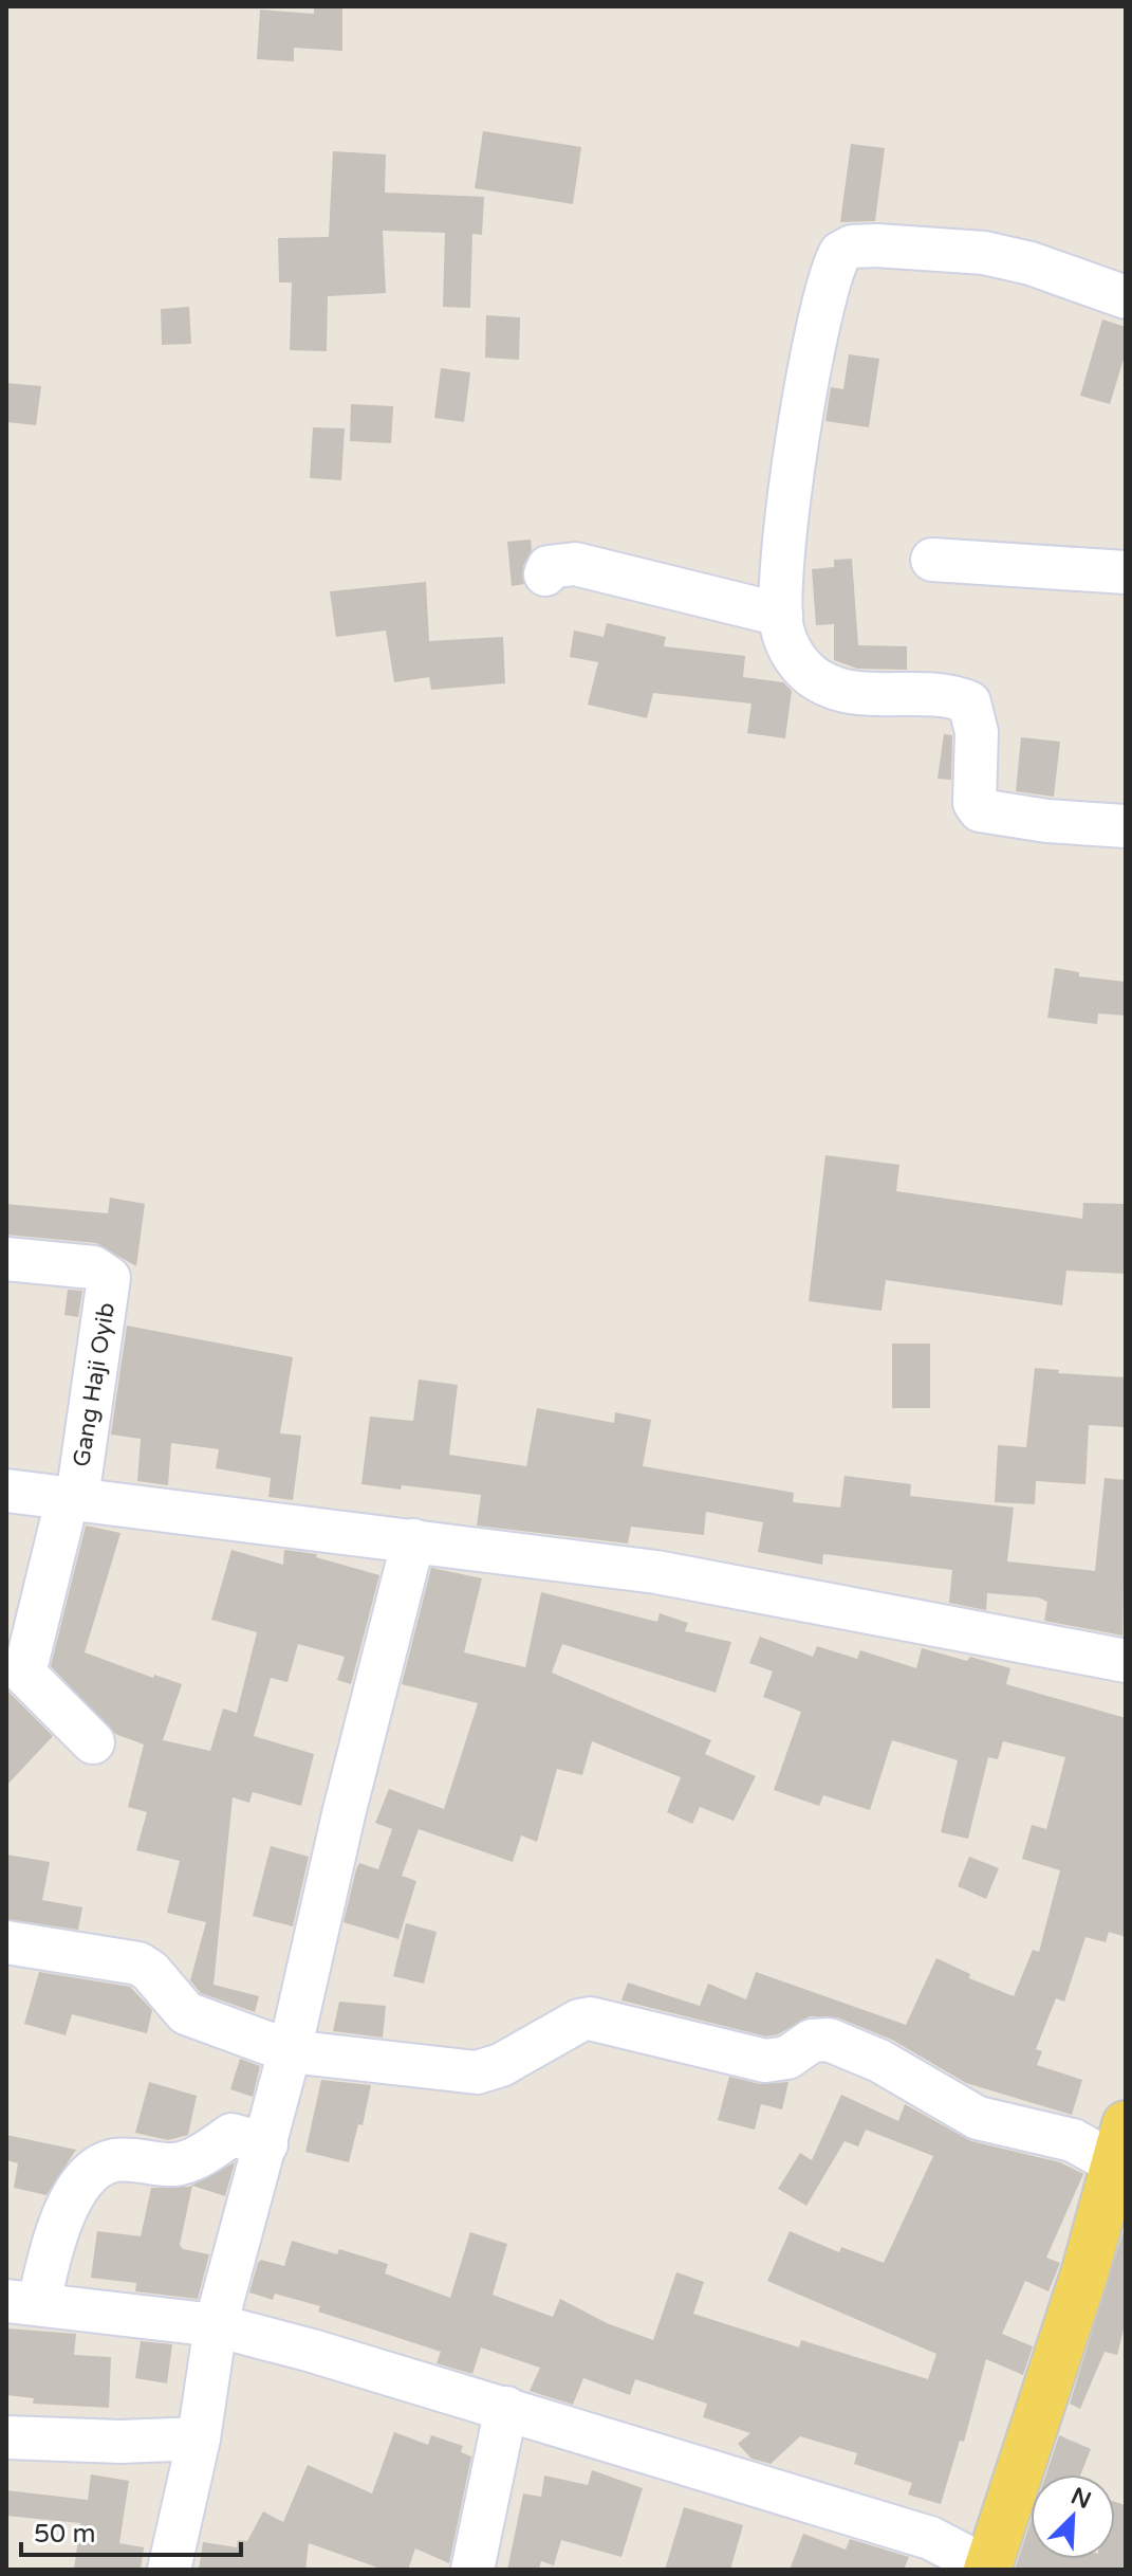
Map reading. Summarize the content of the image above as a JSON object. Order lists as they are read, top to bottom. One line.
{"streets":{"street":["Gang Haji Oyib"]},"scale_bar":"50 m","north":"top right"}
